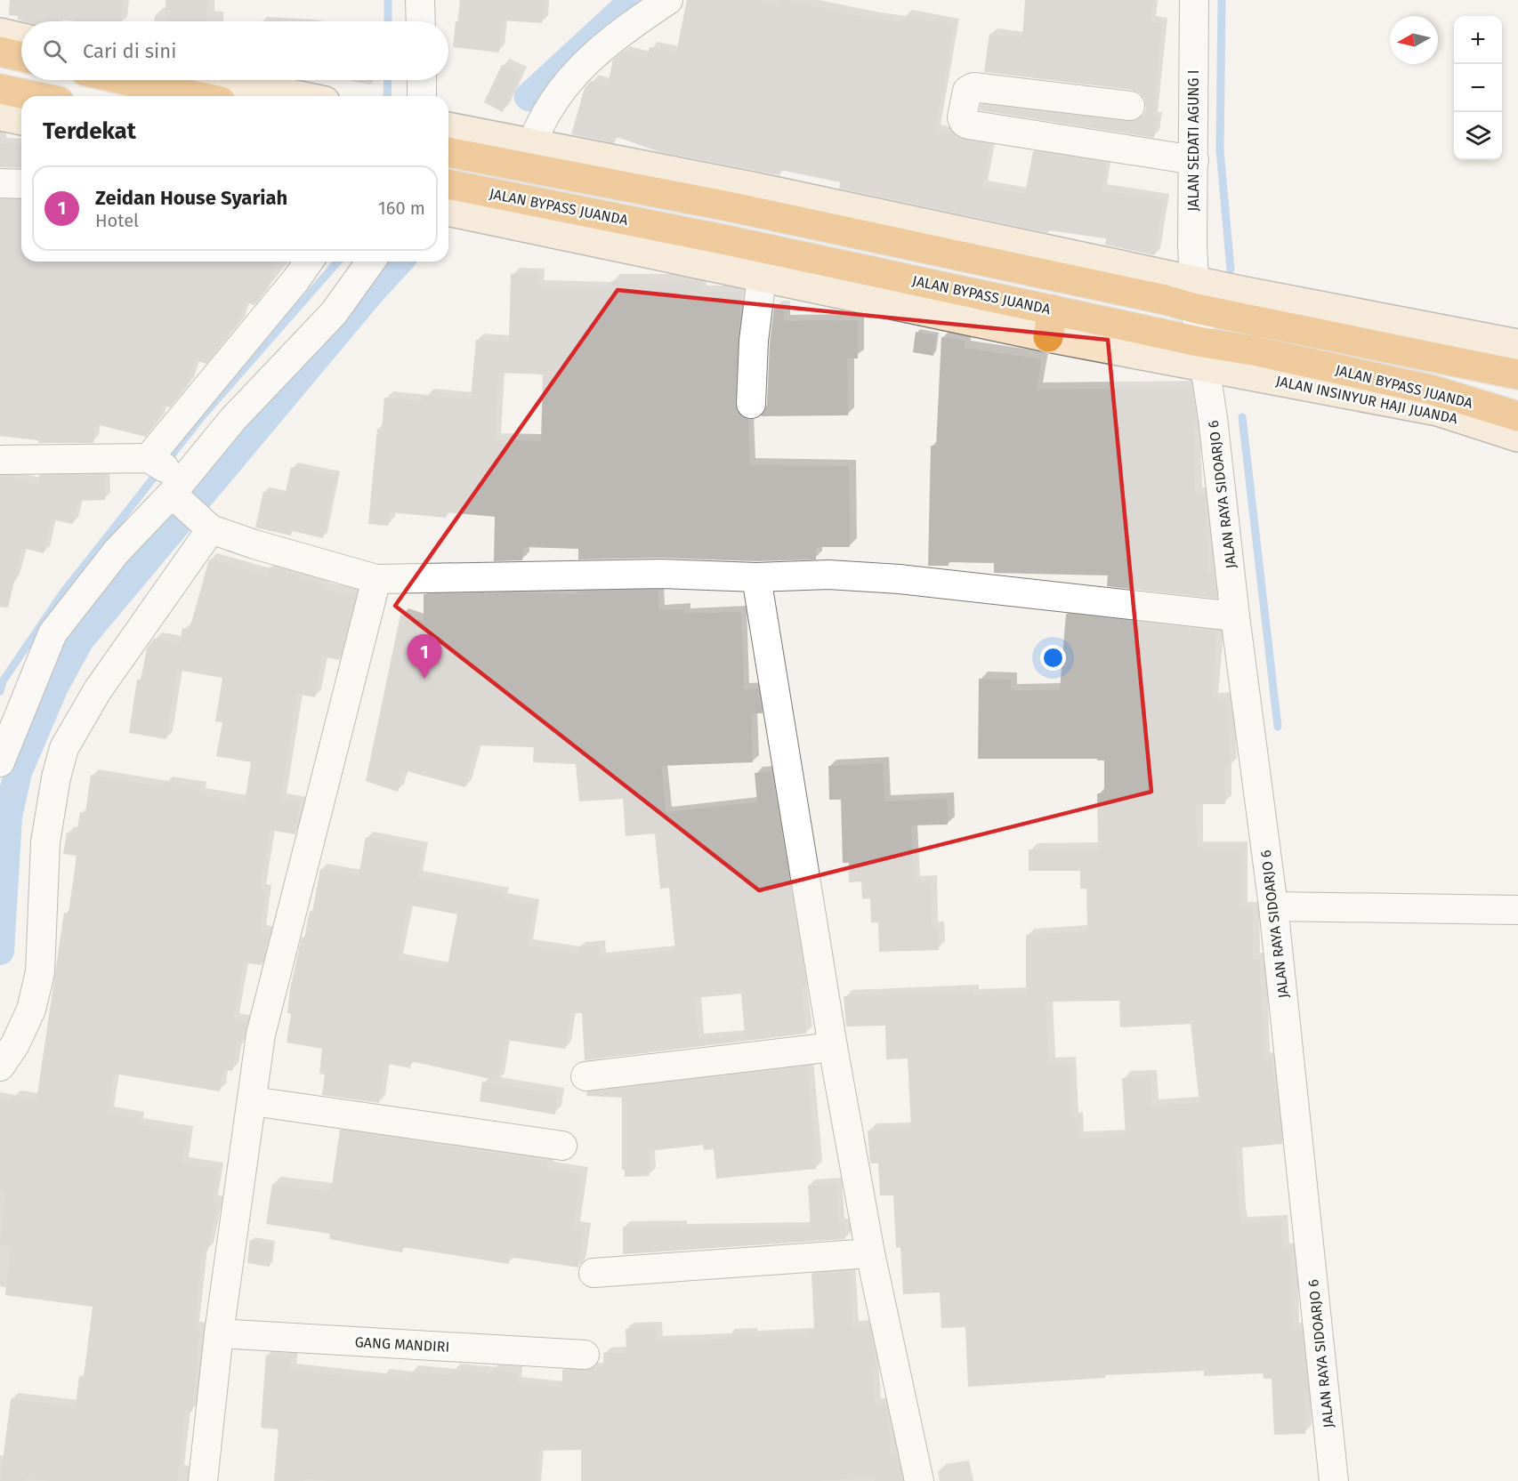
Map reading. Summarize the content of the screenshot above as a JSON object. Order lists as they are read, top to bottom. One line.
{"streets":{"highway":["JALAN BYPASS JUANDA"],"street":["JALAN SEDATI AGUNG I","JALAN INSINYUR HAJI JUANDA","JALAN RAYA SIDOARJO 6","GANG MANDIRI"]},"crossings":[["JALAN SEDATI AGUNG I","JALAN BYPASS JUANDA"],["JALAN SEDATI AGUNG I","JALAN RAYA SIDOARJO 6"],["JALAN BYPASS JUANDA","JALAN INSINYUR HAJI JUANDA"],["JALAN BYPASS JUANDA","JALAN RAYA SIDOARJO 6"]],"north":"left","page":{"map_buttons":["+","−"],"search":"Cari di sini","heading":"Terdekat","list":[{"mark":"1","name":"Zeidan House Syariah","note":"Hotel","value":"160 m"}],"pins":"1"}}
